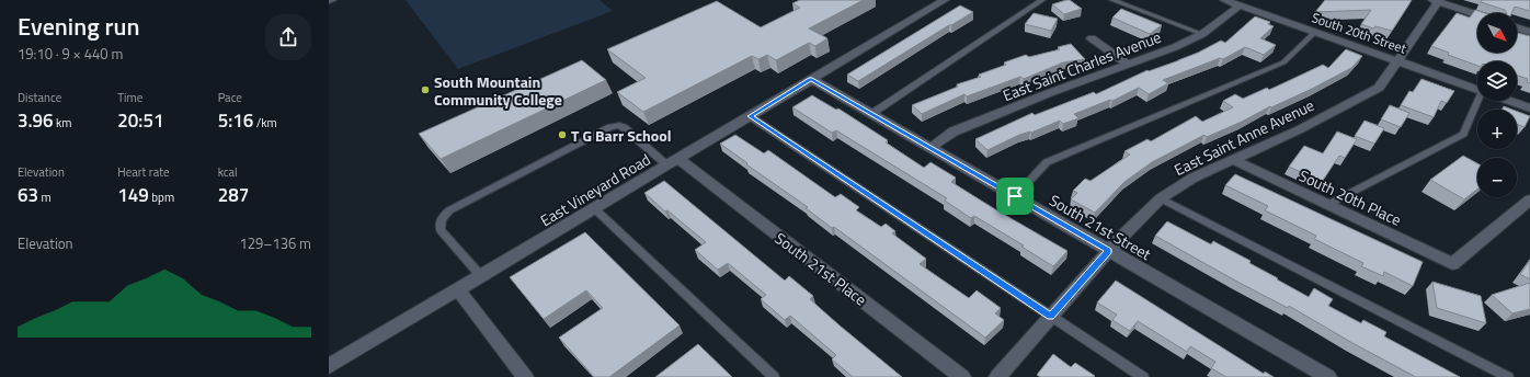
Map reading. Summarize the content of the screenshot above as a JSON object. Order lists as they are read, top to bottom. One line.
{"streets":{"street":["South 20th Street","East Saint Charles Avenue","East Saint Anne Avenue","East Vineyard Road","South 20th Place","South 21st Street","South 21st Place"]},"crossings":[["South 20th Street","East Saint Charles Avenue"],["South 20th Street","East Saint Anne Avenue"],["East Saint Charles Avenue","South 21st Street"],["East Saint Anne Avenue","South 20th Place"],["East Saint Anne Avenue","South 21st Street"],["East Vineyard Road","South 21st Street"],["East Vineyard Road","South 21st Place"]],"places":["South Mountain Community College","T G Barr School"],"north":"bottom right","page":{"heading":["Evening run","19:10 · 9 × 440 m"],"map_buttons":["+","−"],"stats":[["Distance","3.96 km"],["Time","20:51"],["Pace","5:16 /km"],["Elevation","63 m"],["Heart rate","149 bpm"],["kcal","287"]],"chart":["Elevation","129–136 m"]}}
